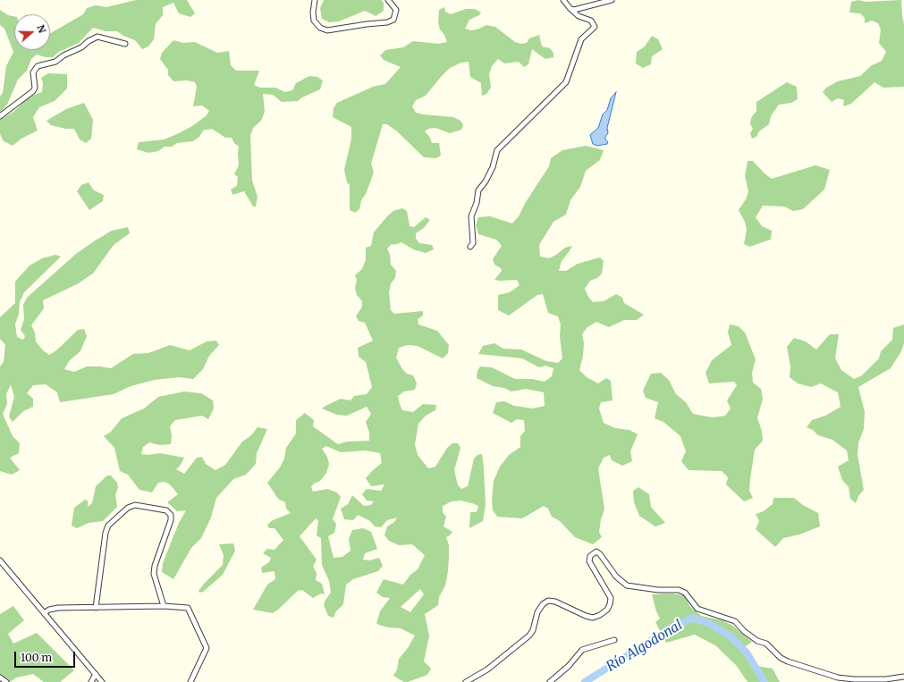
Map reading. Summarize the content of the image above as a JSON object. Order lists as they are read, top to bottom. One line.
{"water":["Río Algodonal"],"scale_bar":"100 m","north":"right"}
